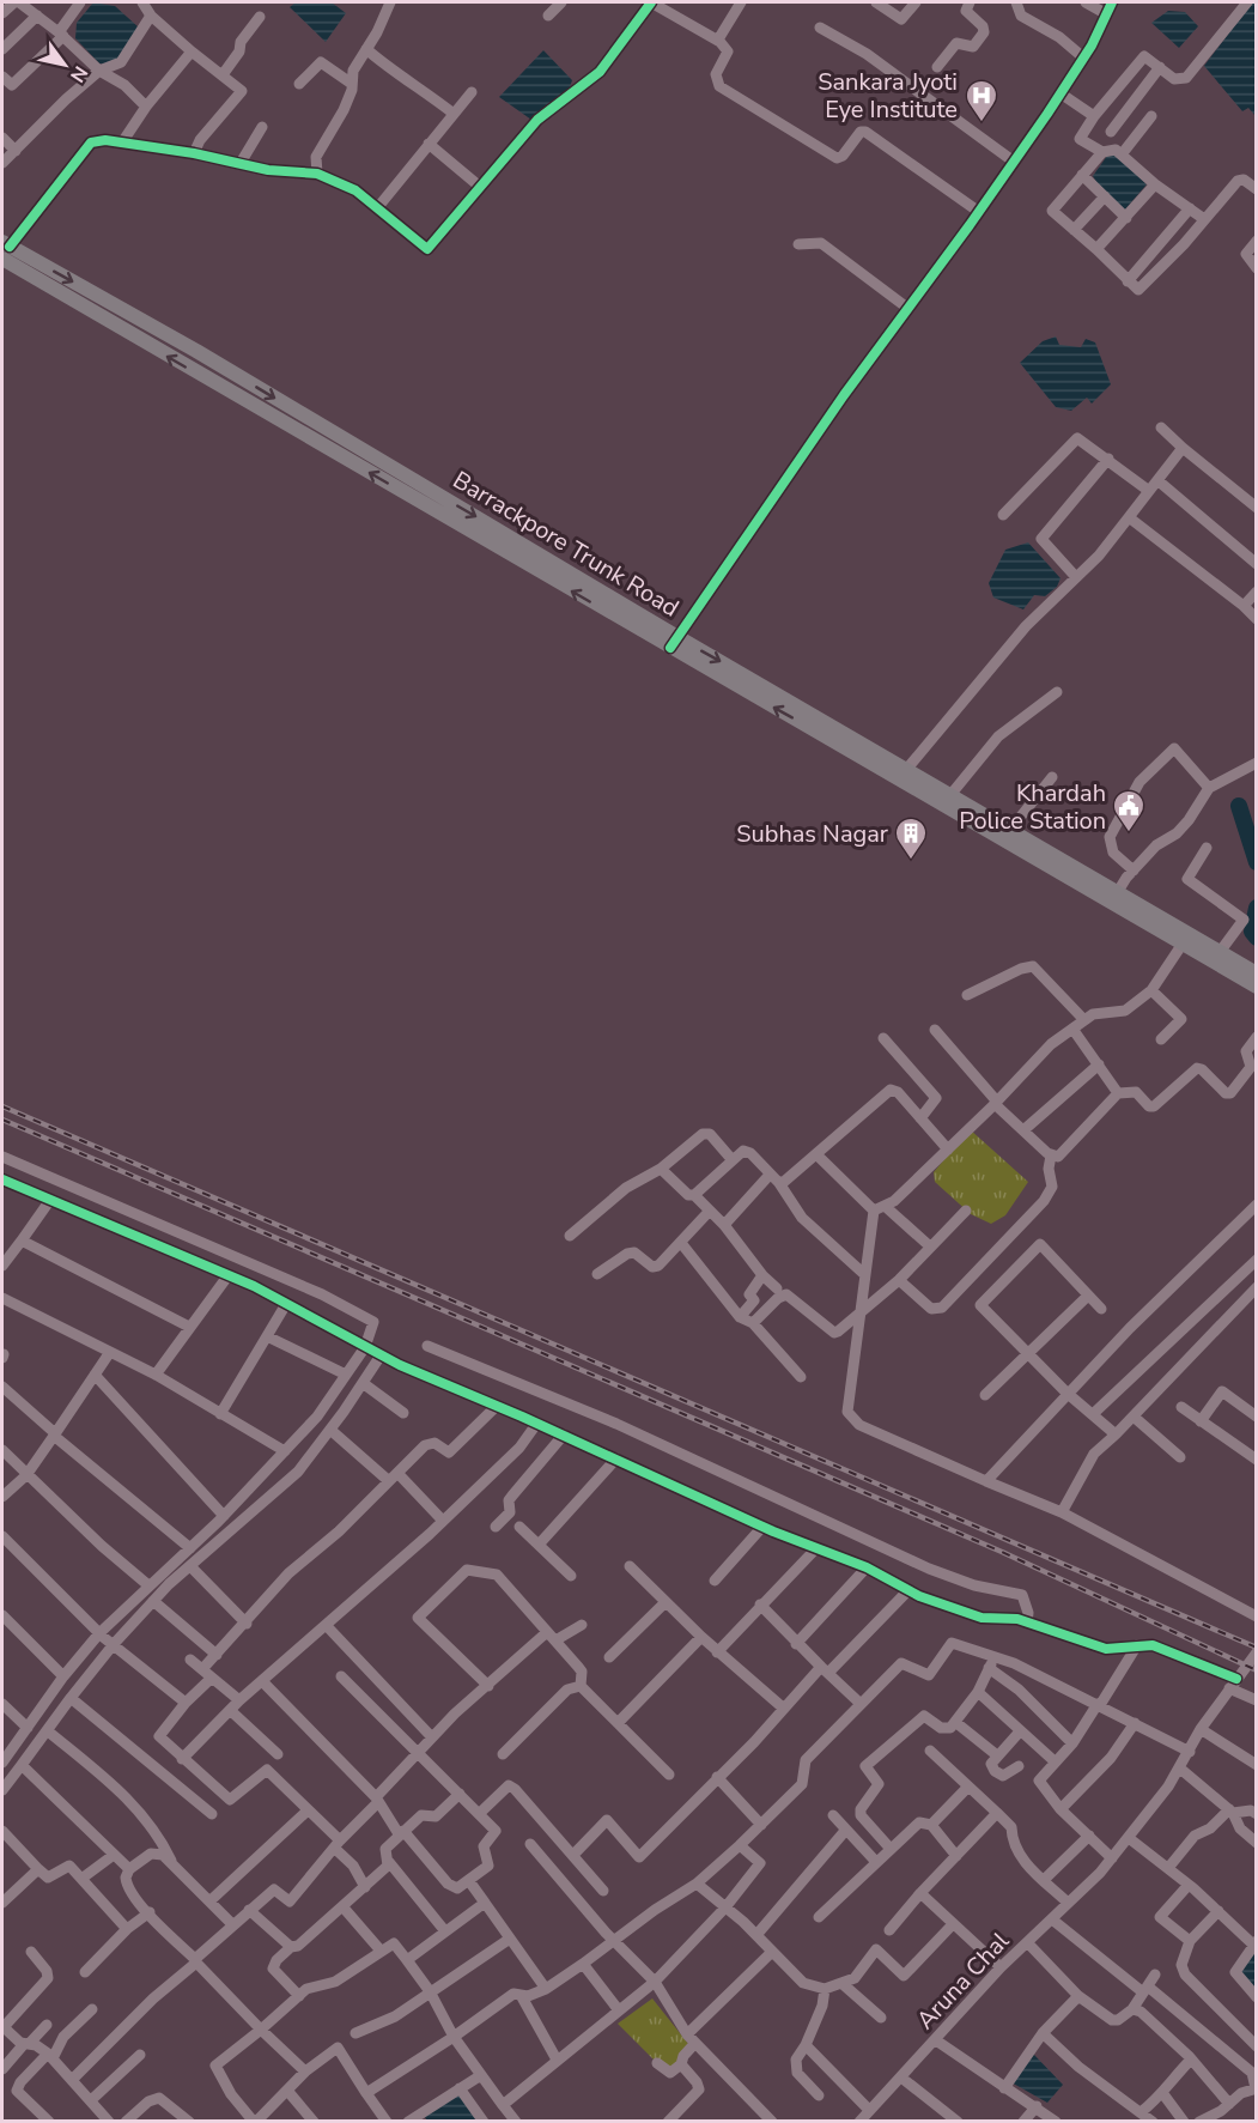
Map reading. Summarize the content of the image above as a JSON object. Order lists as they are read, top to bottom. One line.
{"streets":{"main road":["Barrackpore Trunk Road"],"street":["Aruna Chal"]},"places":{"hospital":["Sankara Jyoti Eye Institute"],"public building":["Khardah Police Station"],"building":["Subhas Nagar"]},"north":"bottom right"}
